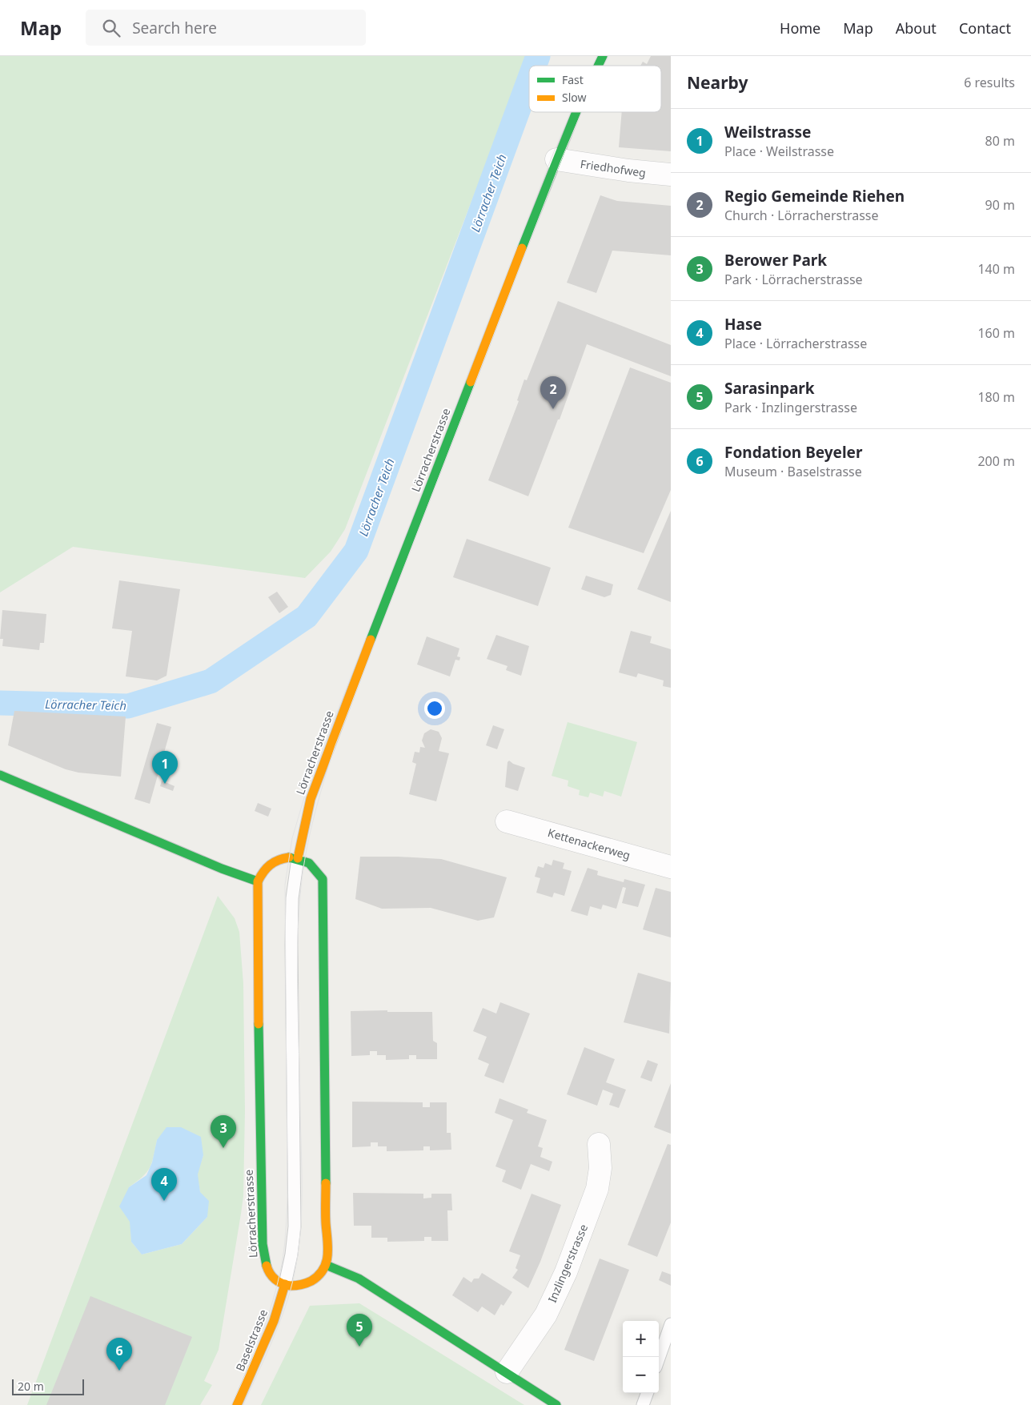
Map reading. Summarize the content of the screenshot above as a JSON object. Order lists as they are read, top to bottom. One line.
{"streets":{"main road":["Lörracherstrasse","Baselstrasse"],"street":["Friedhofweg","Kettenackerweg","Inzlingerstrasse"]},"crossings":[["Friedhofweg","Lörracherstrasse"],["Lörracherstrasse","Baselstrasse"]],"water":["Lörracher Teich"],"legend":["Fast","Slow"],"scale_bar":"20 m","page":{"header":"Map","search":"Search here","nav":["Home","Map","About","Contact"],"heading":["Nearby","6 results"],"list":[{"mark":"1","name":"Weilstrasse","note":"Place · Weilstrasse","value":"80 m"},{"mark":"2","name":"Regio Gemeinde Riehen","note":"Church · Lörracherstrasse","value":"90 m"},{"mark":"3","name":"Berower Park","note":"Park · Lörracherstrasse","value":"140 m"},{"mark":"4","name":"Hase","note":"Place · Lörracherstrasse","value":"160 m"},{"mark":"5","name":"Sarasinpark","note":"Park · Inzlingerstrasse","value":"180 m"},{"mark":"6","name":"Fondation Beyeler","note":"Museum · Baselstrasse","value":"200 m"}],"pins":["2","1","3","4","5","6"],"map_buttons":["+","−"],"scale":"20 m"}}
